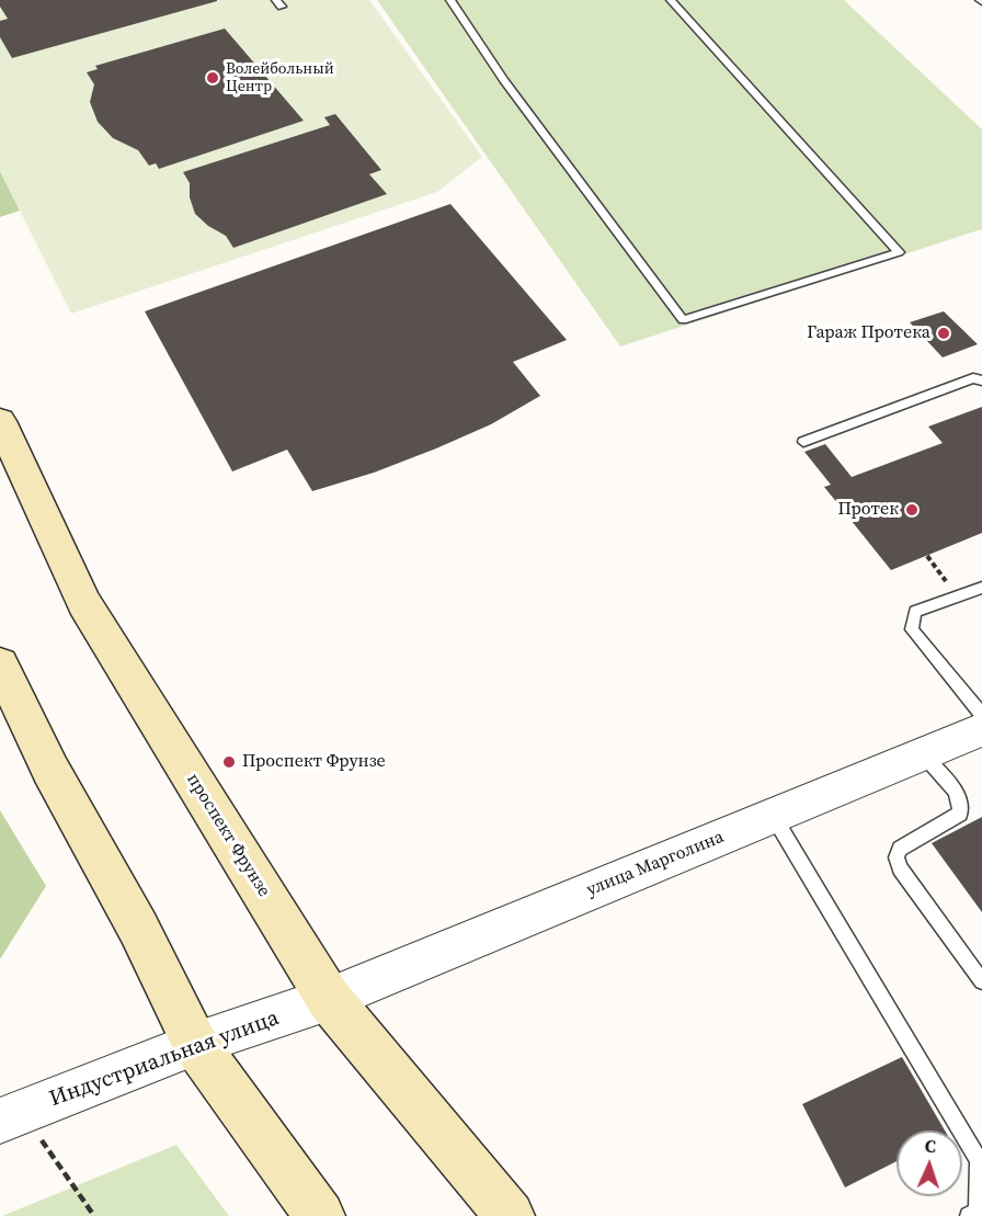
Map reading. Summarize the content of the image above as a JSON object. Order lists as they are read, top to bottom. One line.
{"streets":{"main road":["проспект Фрунзе"],"street":["улица Марголина","Индустриальная улица"]},"crossings":[["проспект Фрунзе","улица Марголина"],["проспект Фрунзе","Индустриальная улица"],["улица Марголина","Индустриальная улица"]],"places":["Волейбольный Центр","Гараж Протека","Протек","Проспект Фрунзе"],"north":"top"}
